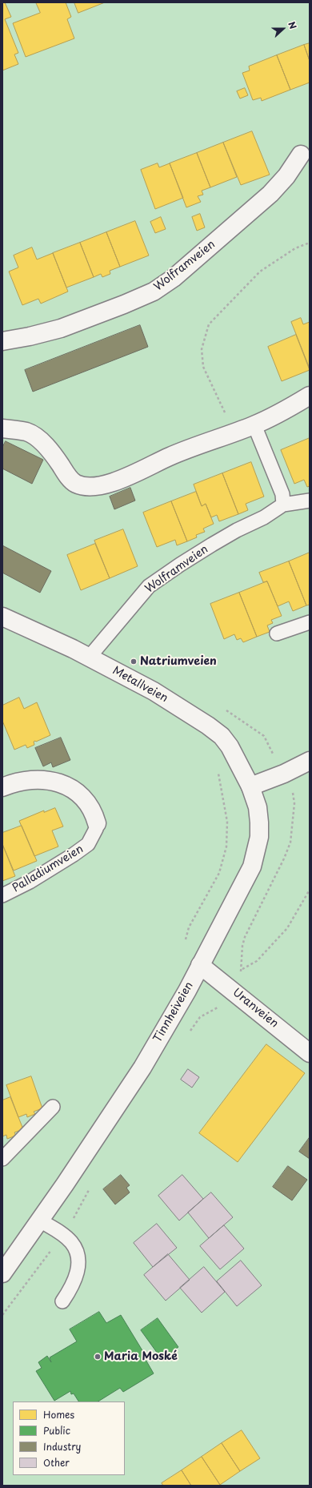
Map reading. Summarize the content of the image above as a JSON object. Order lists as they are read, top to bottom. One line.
{"streets":{"street":["Wolframveien","Metallveien","Palladiumveien","Uranveien","Tinnheiveien"]},"crossings":[["Wolframveien","Metallveien"],["Metallveien","Tinnheiveien"],["Uranveien","Tinnheiveien"]],"places":["Natriumveien","Maria Moské"],"legend":["Homes","Public","Industry","Other"],"north":"right"}
